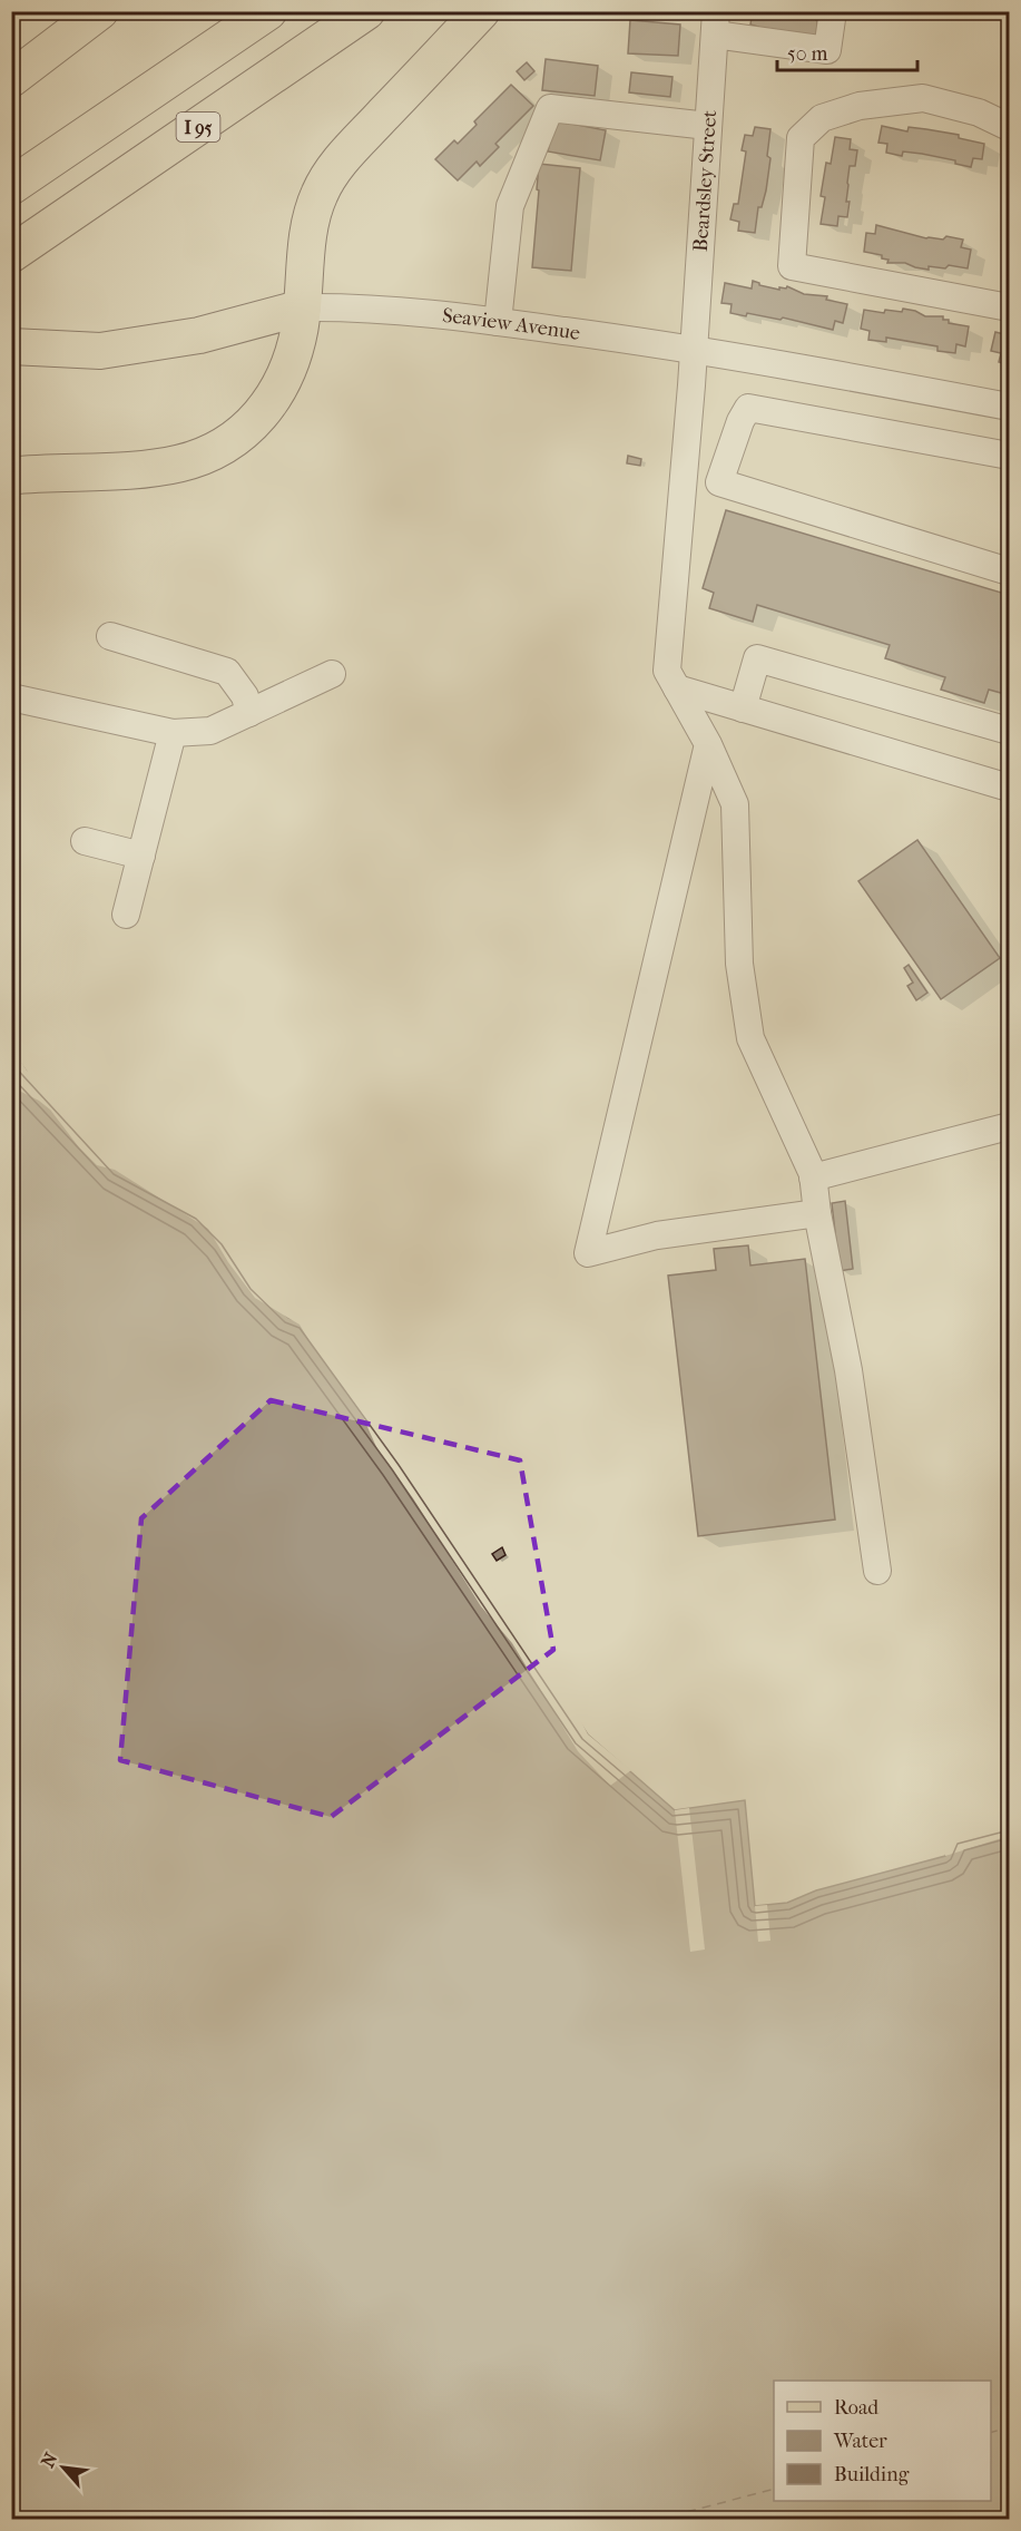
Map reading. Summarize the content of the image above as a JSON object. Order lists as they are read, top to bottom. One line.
{"streets":{"highway":["I 95"],"main road":["Seaview Avenue"],"street":["Beardsley Street"]},"crossings":[["Beardsley Street","Seaview Avenue"]],"legend":["Road","Water","Building"],"scale_bar":"50 m","north":"top left"}
